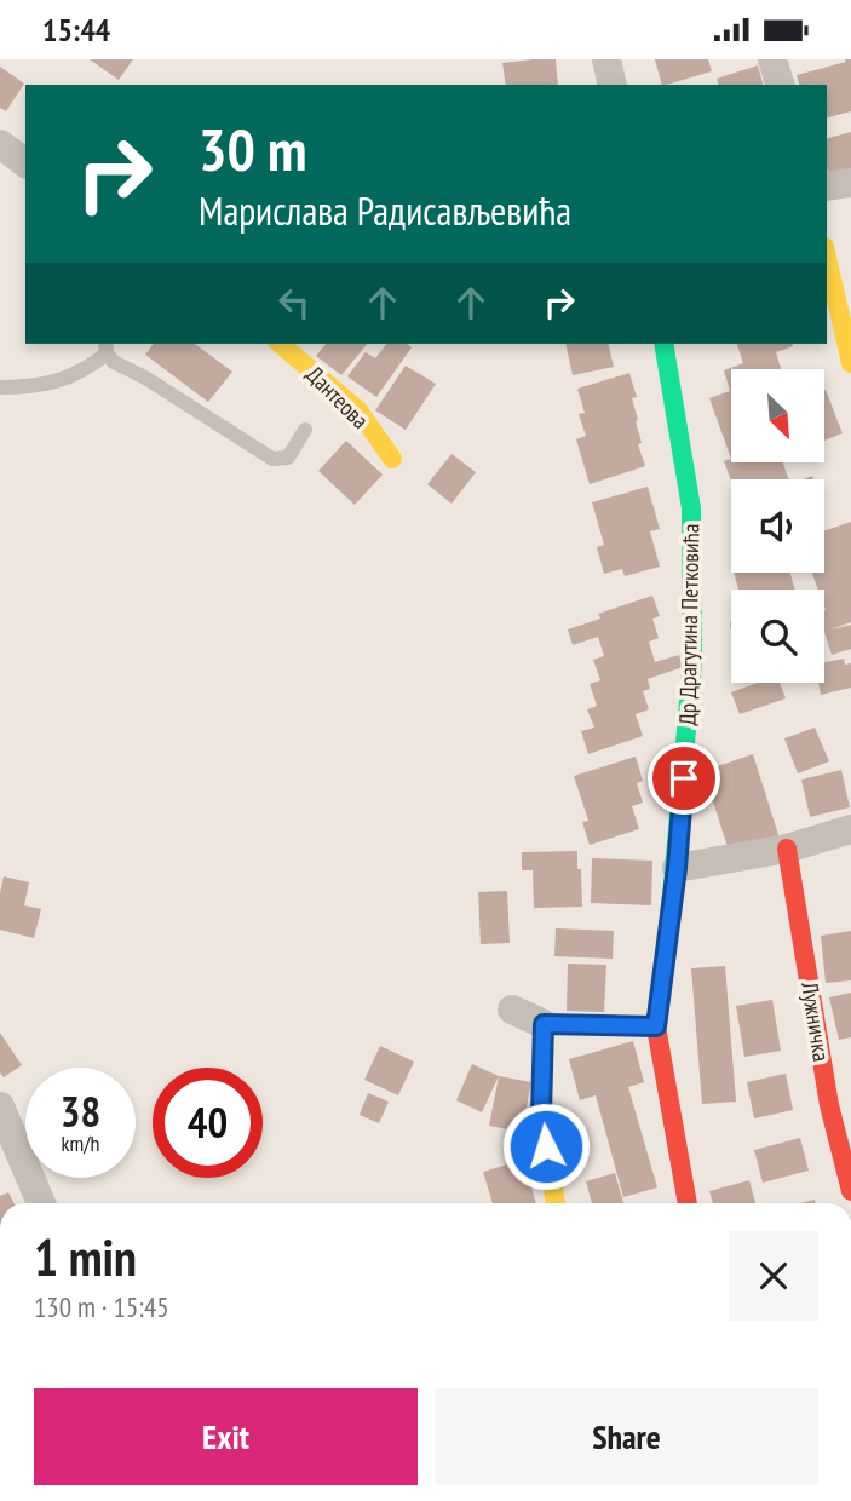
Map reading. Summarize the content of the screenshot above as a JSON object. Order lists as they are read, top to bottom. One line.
{"streets":{"street":["Дантеова","Др Драгутина Петковића","Лужничка"]},"north":"bottom right","page":{"status":"15:44","turn":["30 m","Марислава Радисављевића"],"speed":"38 km/h","limit":"40","heading":["1 min","130 m · 15:45"],"buttons":["Exit","Share"]}}
